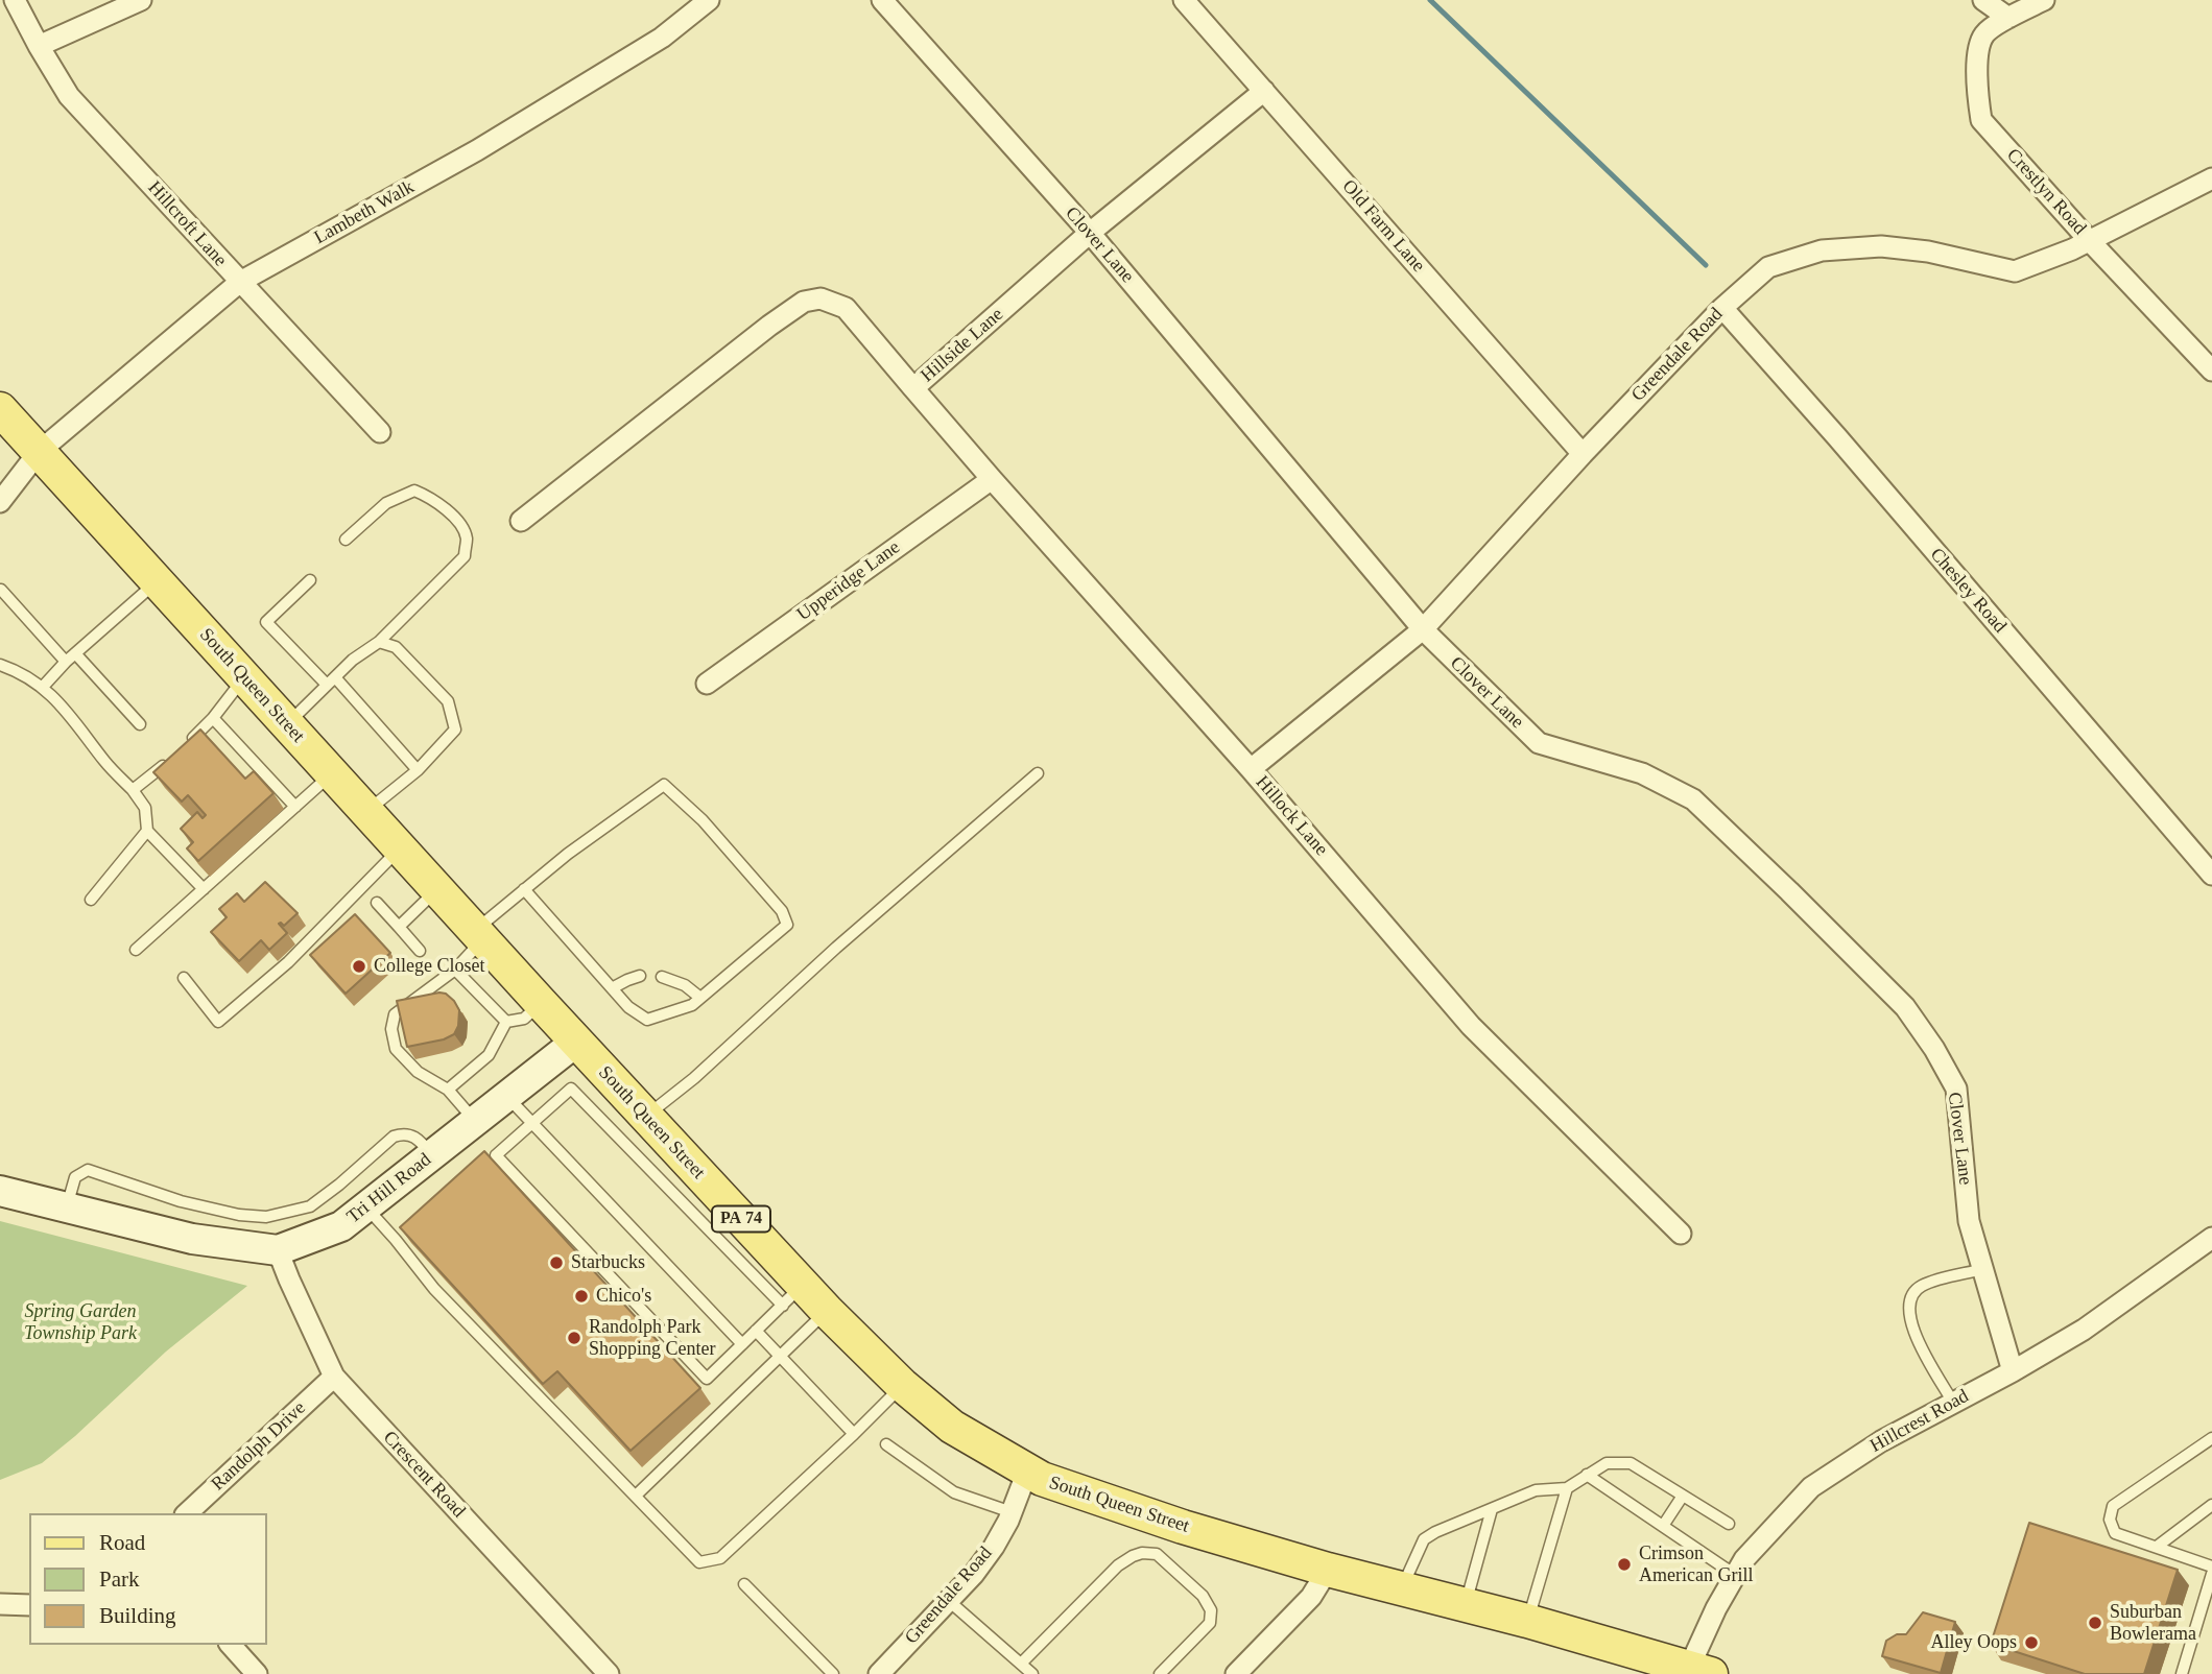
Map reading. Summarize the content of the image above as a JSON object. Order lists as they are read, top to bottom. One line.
{"streets":{"main road":["South Queen Street","PA 74"],"street":["Crestlyn Road","Lambeth Walk","Hillcroft Lane","Old Farm Lane","Clover Lane","Hillside Lane","Greendale Road","Upperidge Lane","Chesley Road","Hillock Lane","Tri Hill Road","Hillcrest Road","Randolph Drive","Crescent Road"]},"crossings":[["Crestlyn Road","Greendale Road"],["Lambeth Walk","Hillcroft Lane"],["Lambeth Walk","South Queen Street"],["Old Farm Lane","Hillside Lane"],["Old Farm Lane","Greendale Road"],["Clover Lane","Hillside Lane"],["Clover Lane","Greendale Road"],["Clover Lane","Hillcrest Road"],["Hillside Lane","Hillock Lane"],["Greendale Road","Chesley Road"],["Greendale Road","South Queen Street"],["Greendale Road","Hillock Lane"],["Upperidge Lane","Hillock Lane"],["South Queen Street","Tri Hill Road"],["South Queen Street","Hillcrest Road"],["Tri Hill Road","Crescent Road"],["Randolph Drive","Crescent Road"]],"parks":["Spring Garden Township Park"],"places":["College Closet","Starbucks","Chico's","Randolph Park Shopping Center","Crimson American Grill","Suburban Bowlerama","Alley Oops"],"legend":["Road","Park","Building"]}
